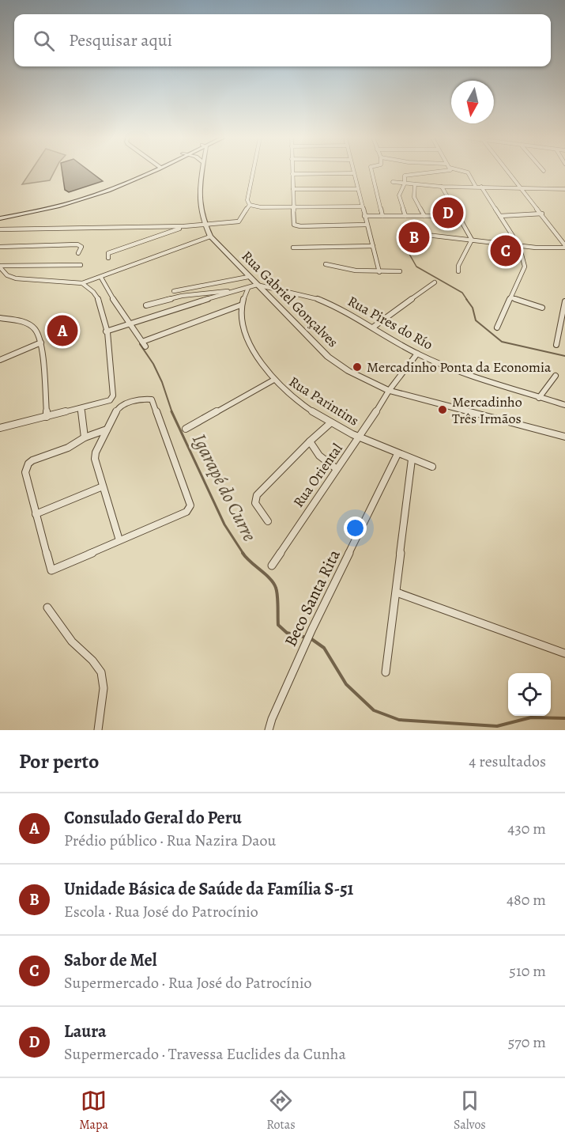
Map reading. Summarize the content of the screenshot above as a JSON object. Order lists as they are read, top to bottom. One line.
{"streets":{"street":["Rua Gabriel Gonçalves","Rua Pires do Río","Rua Parintins","Rua Oriental","Beco Santa Rita"]},"crossings":[["Rua Gabriel Gonçalves","Rua Pires do Río"],["Rua Gabriel Gonçalves","Rua Oriental"],["Rua Pires do Río","Rua Oriental"],["Rua Parintins","Rua Oriental"],["Rua Parintins","Beco Santa Rita"]],"water":["Igarapé do Curre"],"places":["Mercadinho Ponta da Economia","Mercadinho Três Irmãos"],"north":"bottom","page":{"search":"Pesquisar aqui","pins":["D","B","C","A"],"heading":["Por perto","4 resultados"],"list":[{"mark":"A","name":"Consulado Geral do Peru","note":"Prédio público · Rua Nazira Daou","value":"430 m"},{"mark":"B","name":"Unidade Básica de Saúde da Família S-51","note":"Escola · Rua José do Patrocínio","value":"480 m"},{"mark":"C","name":"Sabor de Mel","note":"Supermercado · Rua José do Patrocínio","value":"510 m"},{"mark":"D","name":"Laura","note":"Supermercado · Travessa Euclides da Cunha","value":"570 m"}],"nav":["Mapa","Rotas","Salvos"]}}
